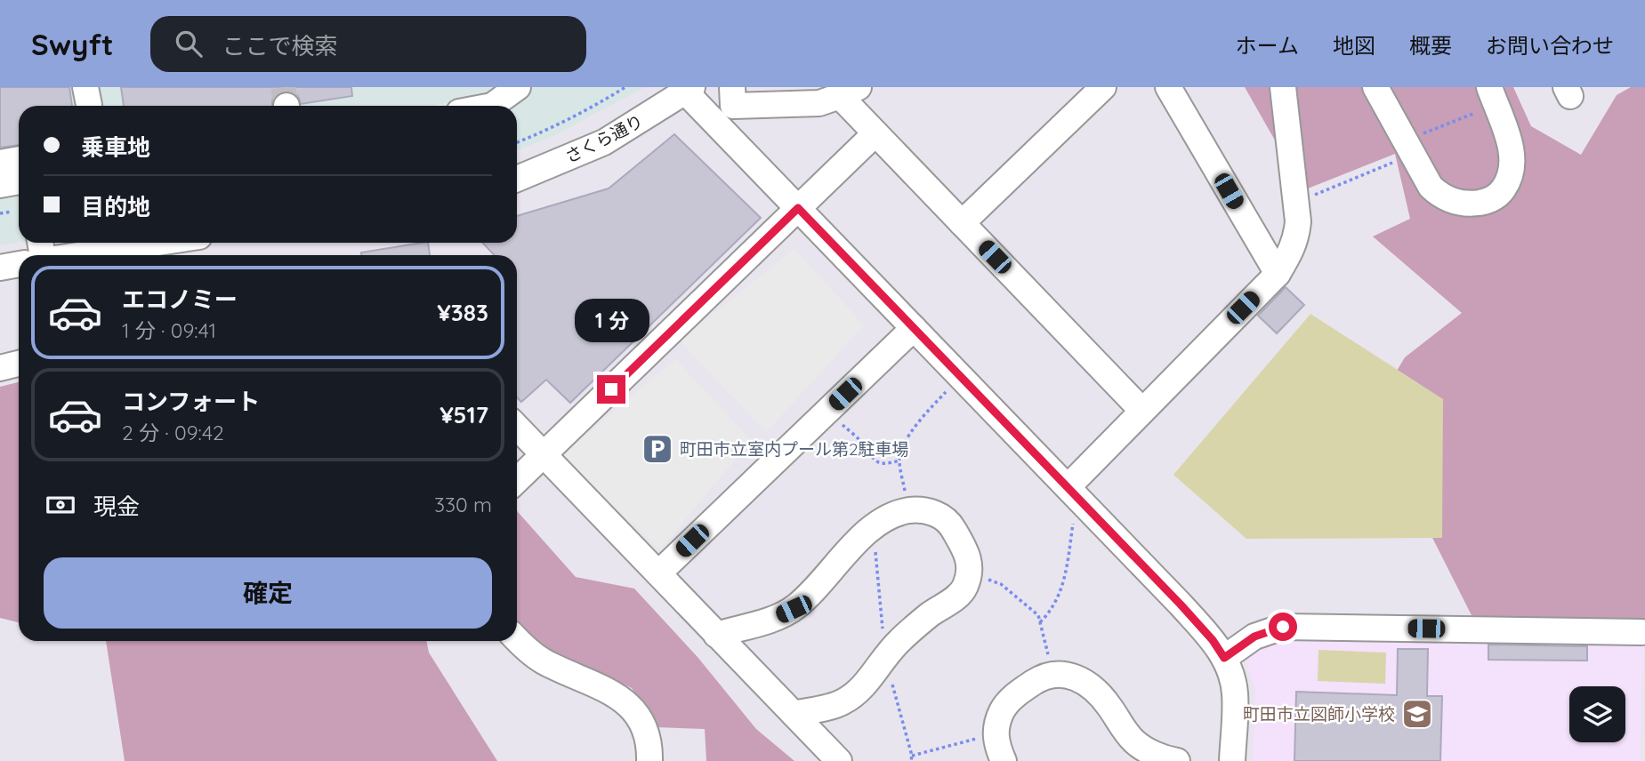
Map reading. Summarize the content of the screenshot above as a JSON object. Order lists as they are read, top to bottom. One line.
{"streets":{"street":["さくら通り"]},"places":{"parking":["町田市立室内プール第2駐車場"],"school or university":["町田市立図師小学校"]},"page":{"header":"Swyft","search":"ここで検索","nav":["ホーム","地図","概要","お問い合わせ"],"banner":["乗車地","目的地"],"list":[{"name":"エコノミー","note":"1 分 · 09:41","value":"¥383"},{"name":"コンフォート","note":"2 分 · 09:42","value":"¥517"}],"bubble":"1 分","pay":["現金","330 m"],"buttons":"確定"}}
